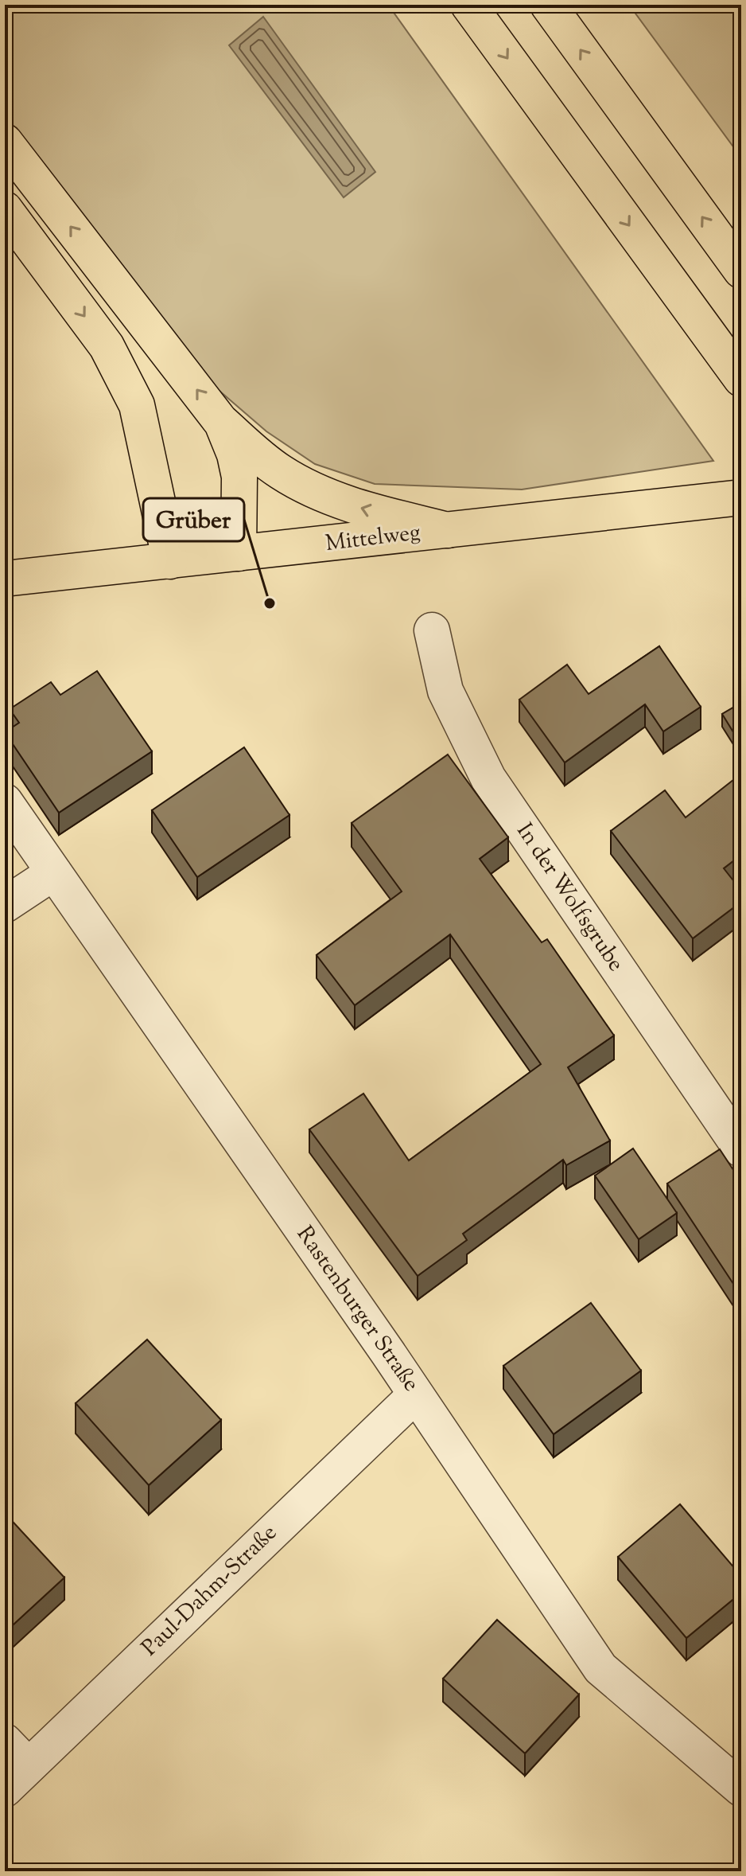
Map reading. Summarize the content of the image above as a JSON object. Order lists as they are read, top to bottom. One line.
{"streets":{"main road":["Mittelweg"],"street":["In der Wolfsgrube","Rastenburger Straße","Paul-Dahm-Straße"]},"crossings":[["Rastenburger Straße","Paul-Dahm-Straße"]],"places":["Grüber"]}
